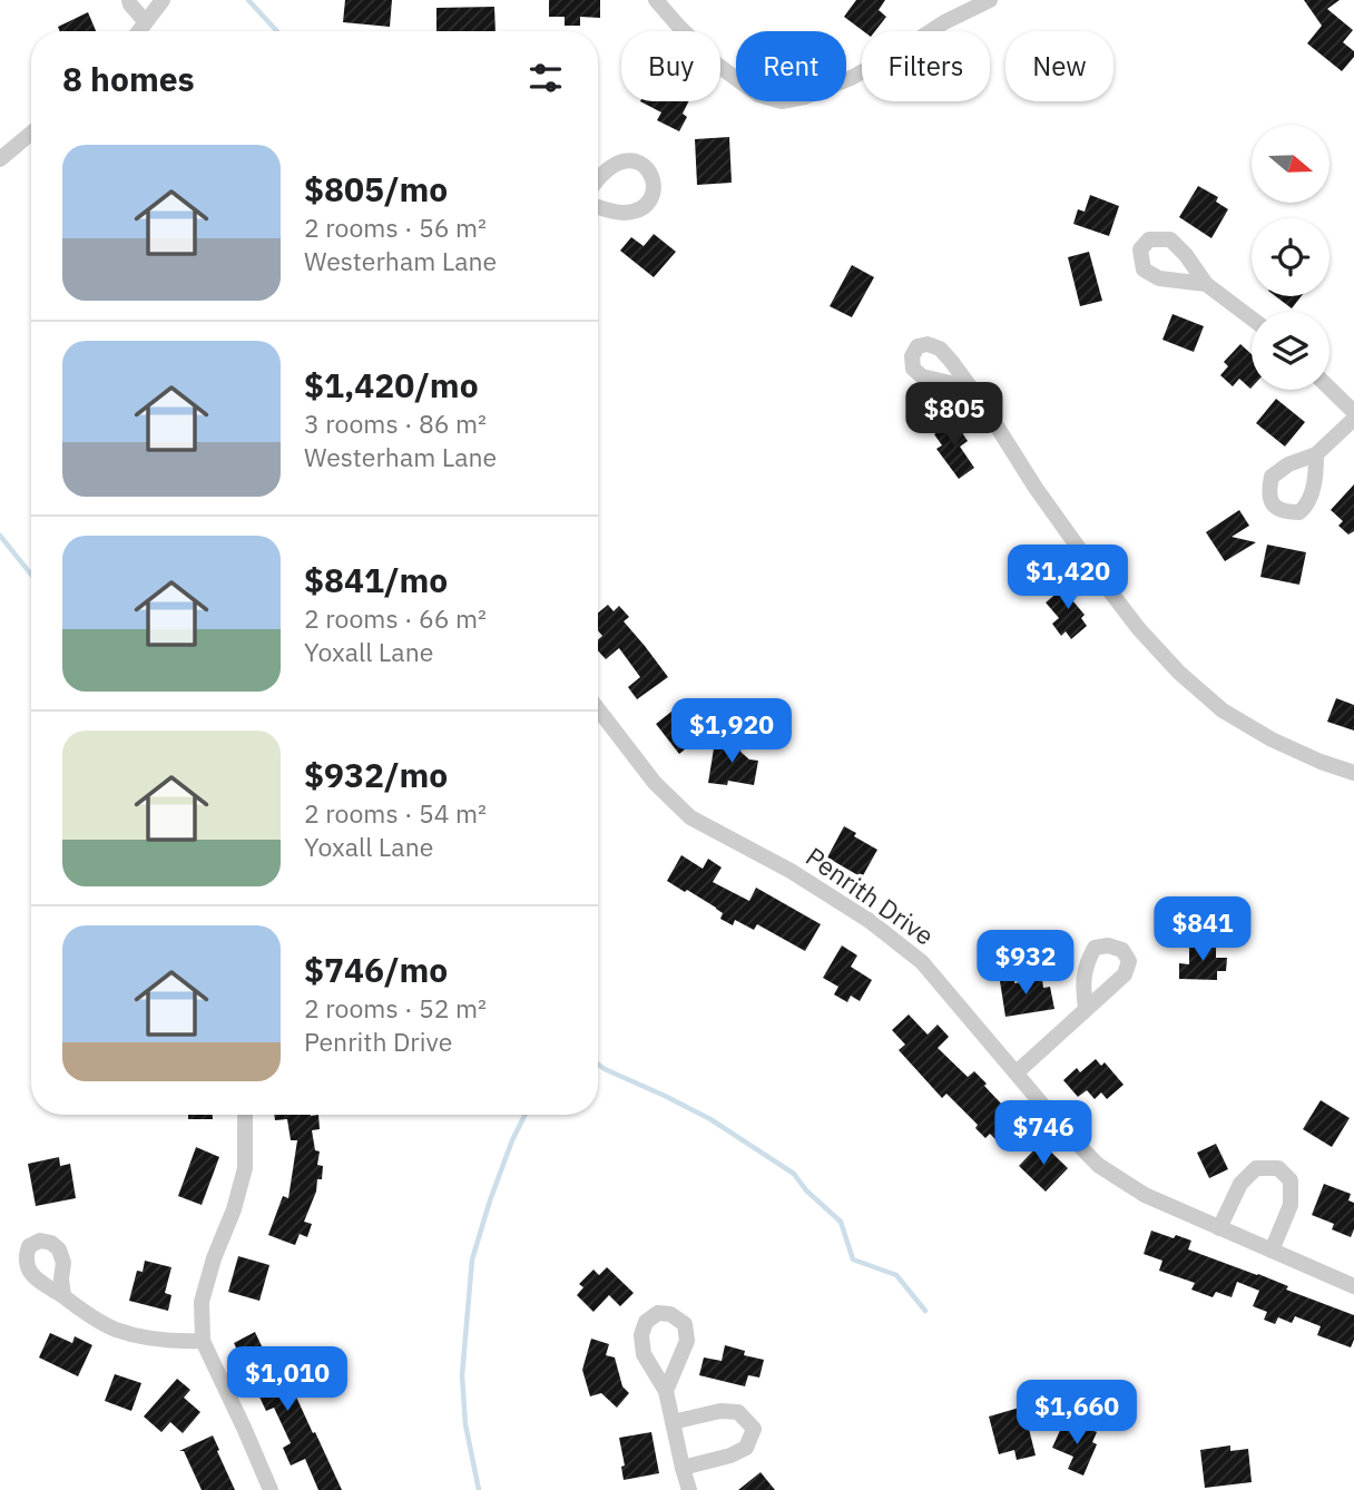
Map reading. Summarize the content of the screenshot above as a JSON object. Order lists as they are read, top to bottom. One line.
{"streets":{"street":["Penrith Drive"]},"north":"right","page":{"chip":["Buy","Rent","Filters","New"],"heading":"8 homes","list":[{"name":"$805/mo","note":"2 rooms · 56 m² · Westerham Lane"},{"name":"$1,420/mo","note":"3 rooms · 86 m² · Westerham Lane"},{"name":"$841/mo","note":"2 rooms · 66 m² · Yoxall Lane"},{"name":"$932/mo","note":"2 rooms · 54 m² · Yoxall Lane"},{"name":"$746/mo","note":"2 rooms · 52 m² · Penrith Drive"}],"price":["$805","$1,420","$1,920","$841","$932","$746","$1,010","$1,660"]}}
